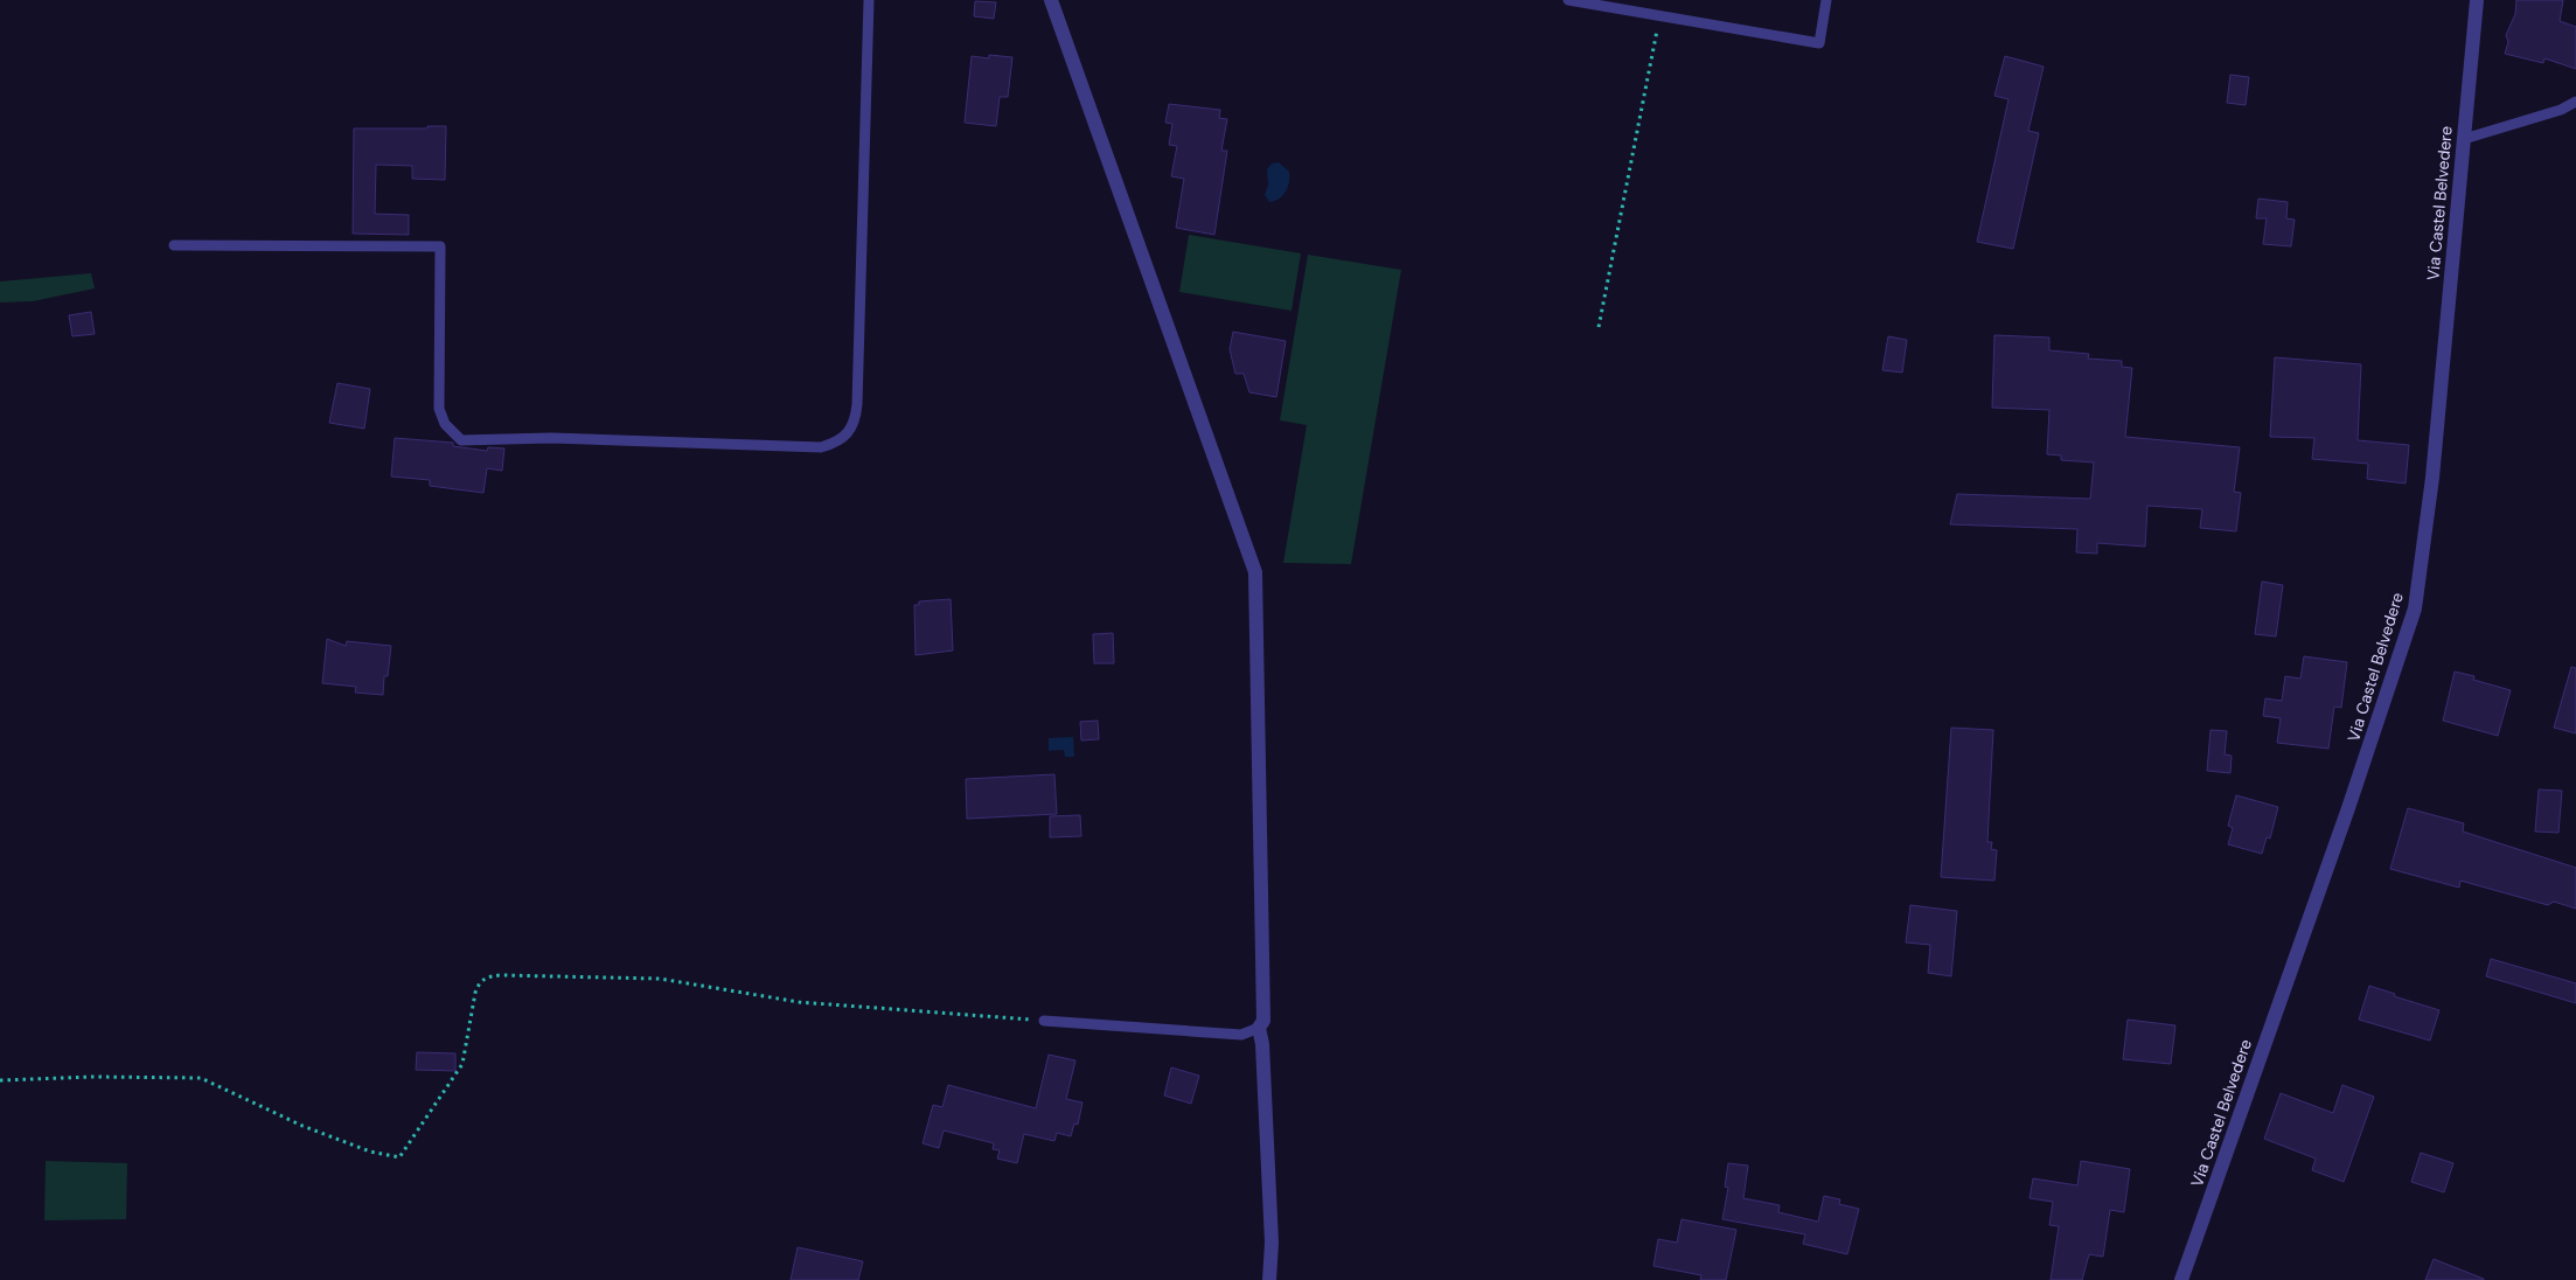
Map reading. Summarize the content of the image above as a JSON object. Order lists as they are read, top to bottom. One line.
{"streets":{"street":["Via Castel Belvedere"]}}
